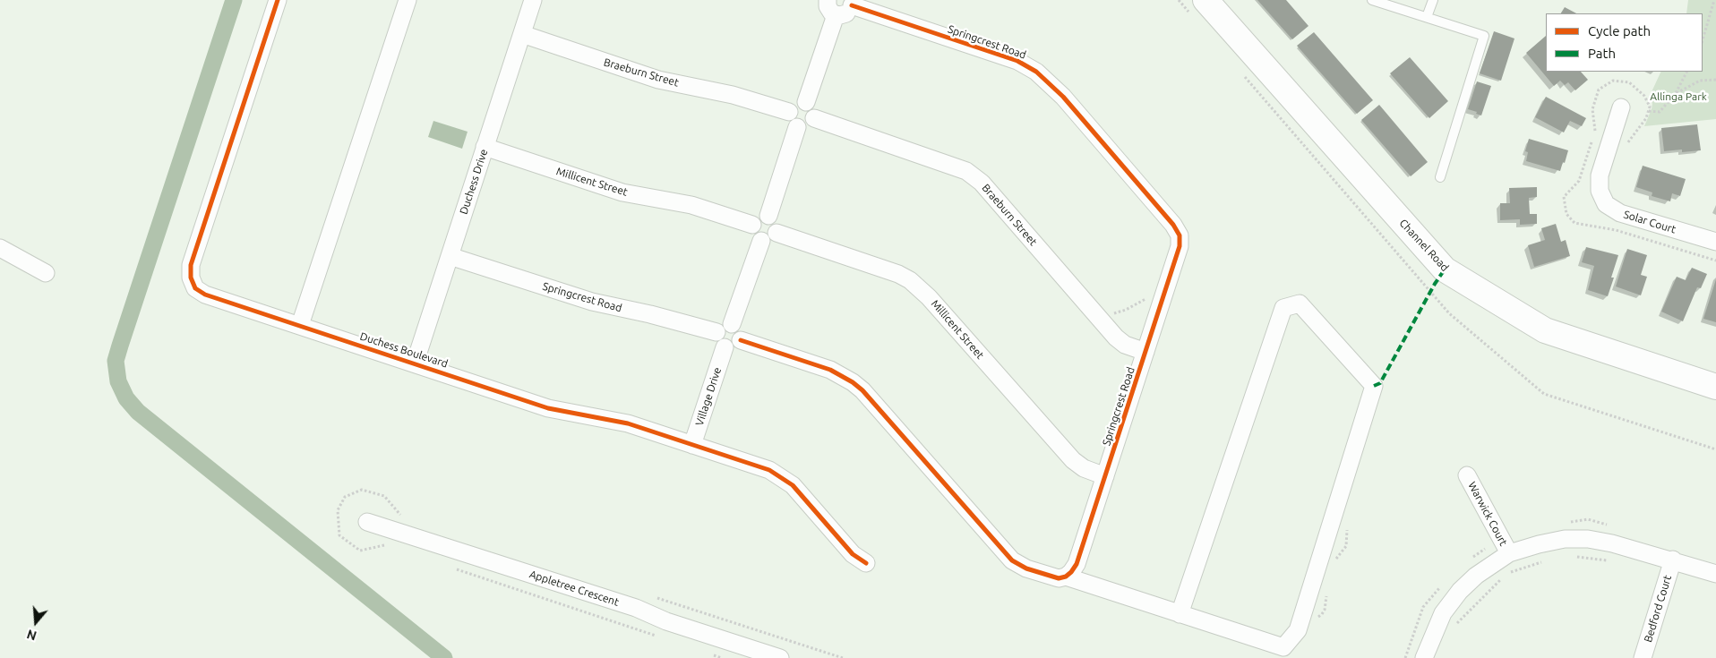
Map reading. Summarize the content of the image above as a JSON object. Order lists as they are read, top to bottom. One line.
{"streets":{"street":["Springcrest Road","Braeburn Street","Duchess Drive","Millicent Street","Solar Court","Channel Road","Duchess Boulevard","Village Drive","Warwick Court","Appletree Crescent","Bedford Court"]},"crossings":[["Springcrest Road","Braeburn Street"],["Springcrest Road","Duchess Drive"],["Springcrest Road","Millicent Street"],["Springcrest Road","Village Drive"],["Braeburn Street","Duchess Drive"],["Duchess Drive","Millicent Street"],["Duchess Drive","Duchess Boulevard"],["Duchess Boulevard","Village Drive"]],"parks":["Allinga Park"],"legend":["Cycle path","Path"],"north":"bottom"}
